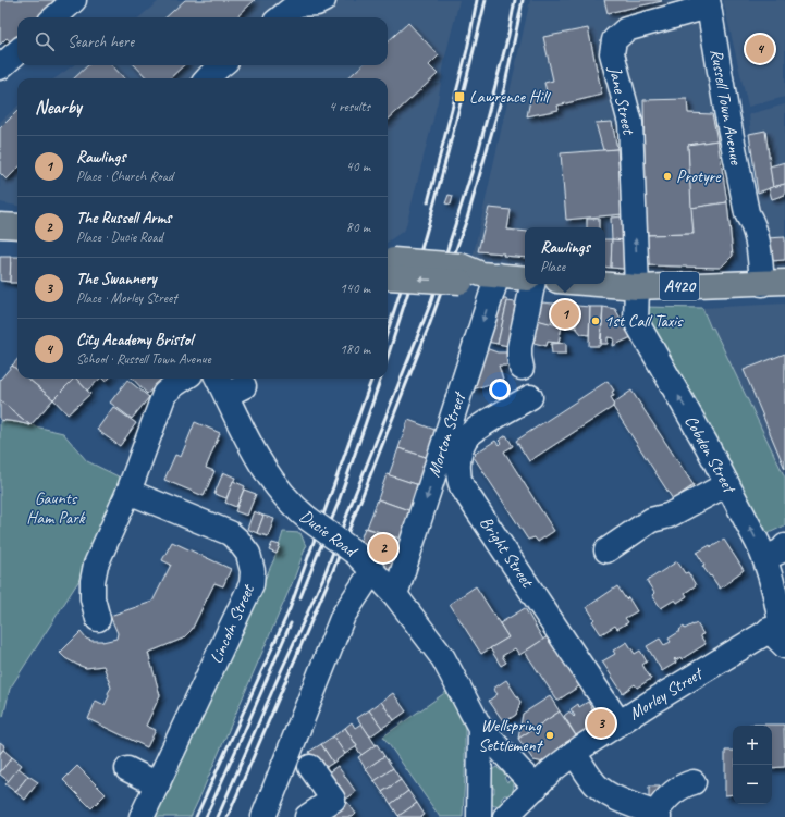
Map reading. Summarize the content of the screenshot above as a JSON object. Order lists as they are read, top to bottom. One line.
{"streets":{"main road":["A420"],"street":["Jane Street","Russell Town Avenue","Morton Street","Cobden Street","Ducie Road","Bright Street","Lincoln Street","Morley Street"]},"crossings":[["Jane Street","Russell Town Avenue"],["Jane Street","A420"],["Jane Street","Cobden Street"],["Russell Town Avenue","A420"],["A420","Cobden Street"],["Morton Street","Ducie Road"],["Cobden Street","Morley Street"],["Ducie Road","Morley Street"],["Bright Street","Morley Street"]],"one_way":["Jane Street","Cobden Street"],"parks":["Gaunts Ham Park"],"places":{"transit":["Lawrence Hill"],"other":["Protyre","1st Call Taxis","Wellspring Settlement"]},"page":{"search":"Search here","pins":["4","1","2","3"],"heading":["Nearby","4 results"],"list":[{"mark":"1","name":"Rawlings","note":"Place · Church Road","value":"40 m"},{"mark":"2","name":"The Russell Arms","note":"Place · Ducie Road","value":"80 m"},{"mark":"3","name":"The Swannery","note":"Place · Morley Street","value":"140 m"},{"mark":"4","name":"City Academy Bristol","note":"School · Russell Town Avenue","value":"180 m"}],"popup":["Rawlings","Place"],"map_buttons":["+","−"]}}
